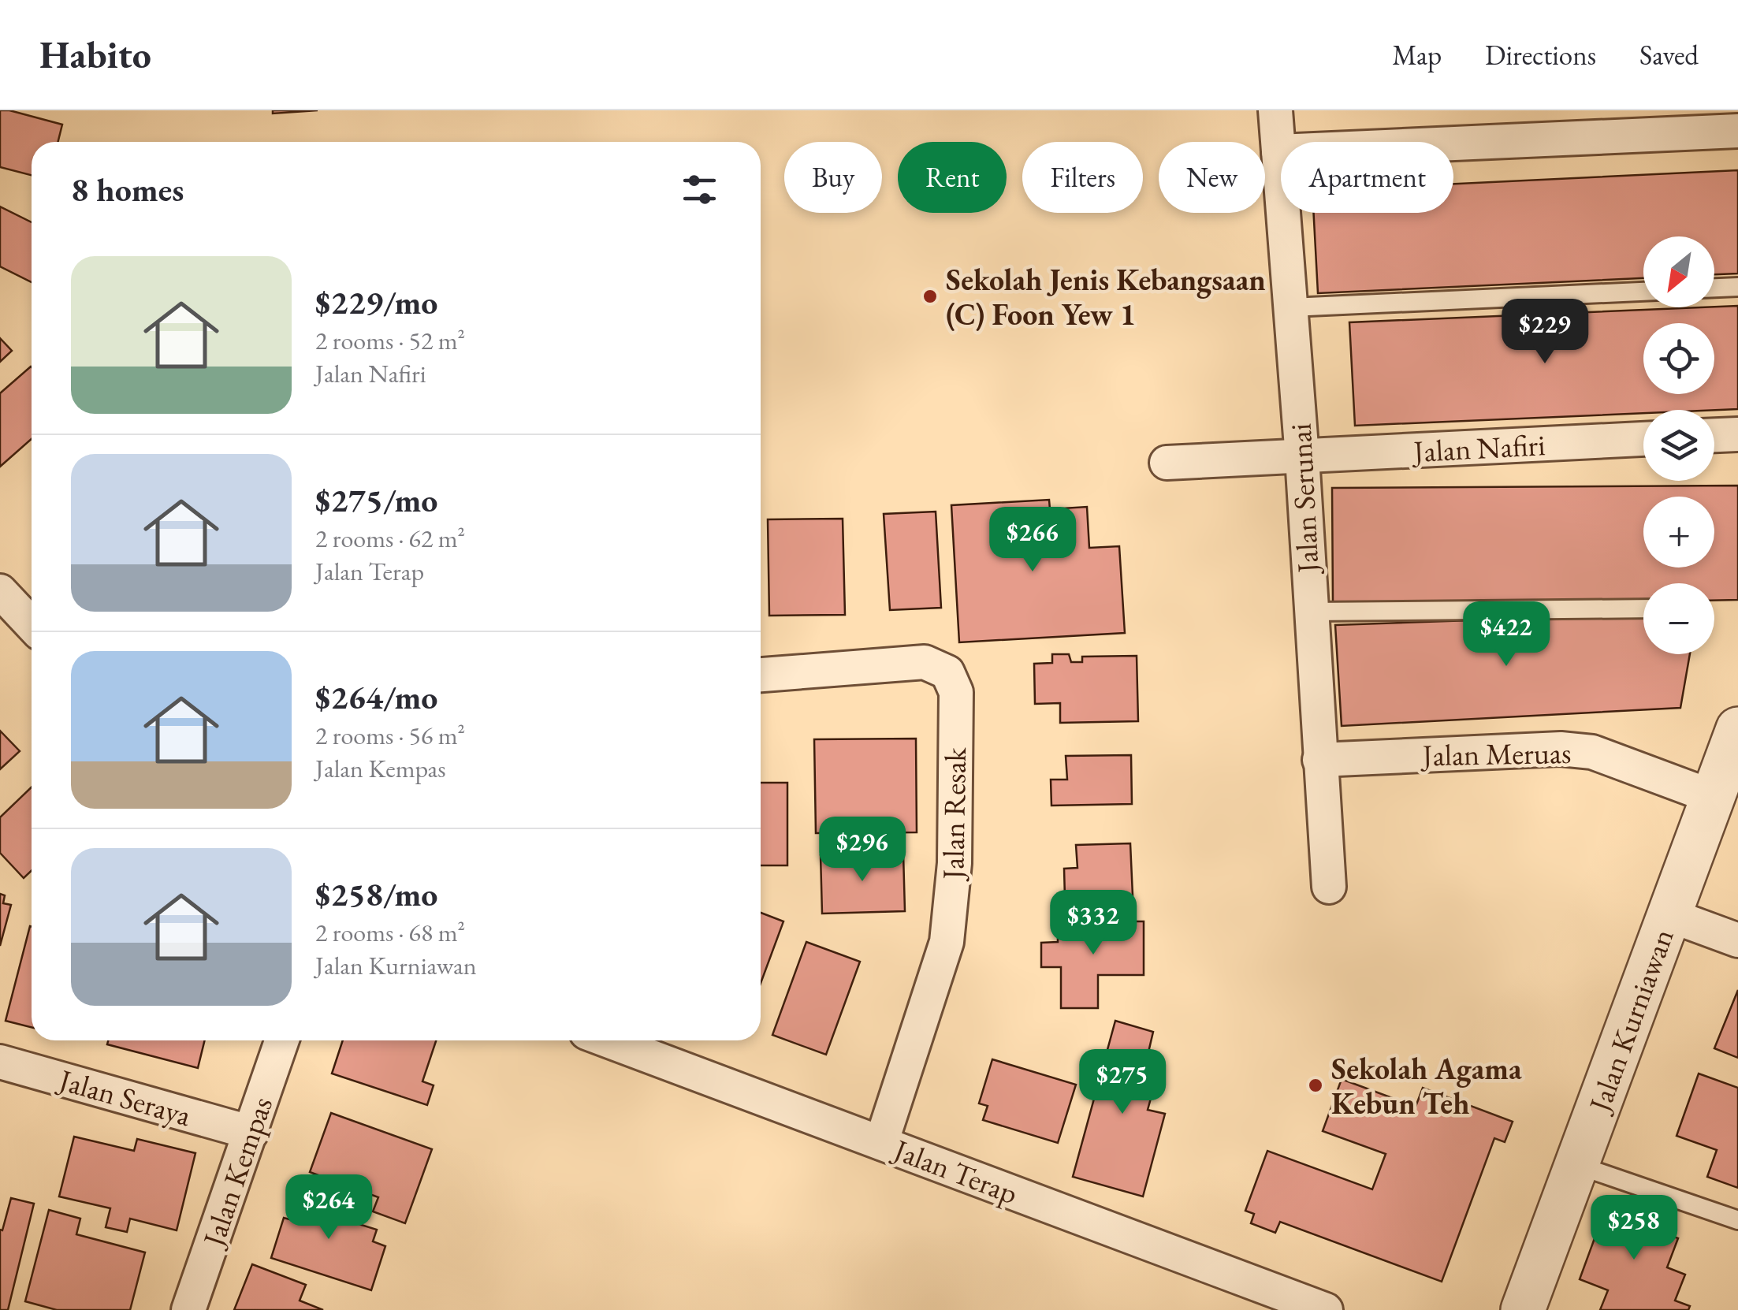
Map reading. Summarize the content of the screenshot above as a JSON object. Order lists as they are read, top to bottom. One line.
{"streets":{"street":["Jalan Nafiri","Jalan Serunai","Jalan Meruas","Jalan Resak","Jalan Kurniawan","Jalan Seraya","Jalan Kempas","Jalan Terap"]},"crossings":[["Jalan Nafiri","Jalan Serunai"],["Jalan Serunai","Jalan Meruas"],["Jalan Meruas","Jalan Kurniawan"],["Jalan Resak","Jalan Terap"],["Jalan Seraya","Jalan Kempas"]],"places":["Sekolah Jenis Kebangsaan (C) Foon Yew 1","Sekolah Agama Kebun Teh"],"north":"bottom left","page":{"header":"Habito","nav":["Map","Directions","Saved"],"chip":["Buy","Rent","Filters","New","Apartment"],"heading":"8 homes","map_buttons":["+","−"],"list":[{"name":"$229/mo","note":"2 rooms · 52 m² · Jalan Nafiri"},{"name":"$275/mo","note":"2 rooms · 62 m² · Jalan Terap"},{"name":"$264/mo","note":"2 rooms · 56 m² · Jalan Kempas"},{"name":"$258/mo","note":"2 rooms · 68 m² · Jalan Kurniawan"}],"price":["$229","$266","$422","$296","$332","$275","$264","$258"]}}
